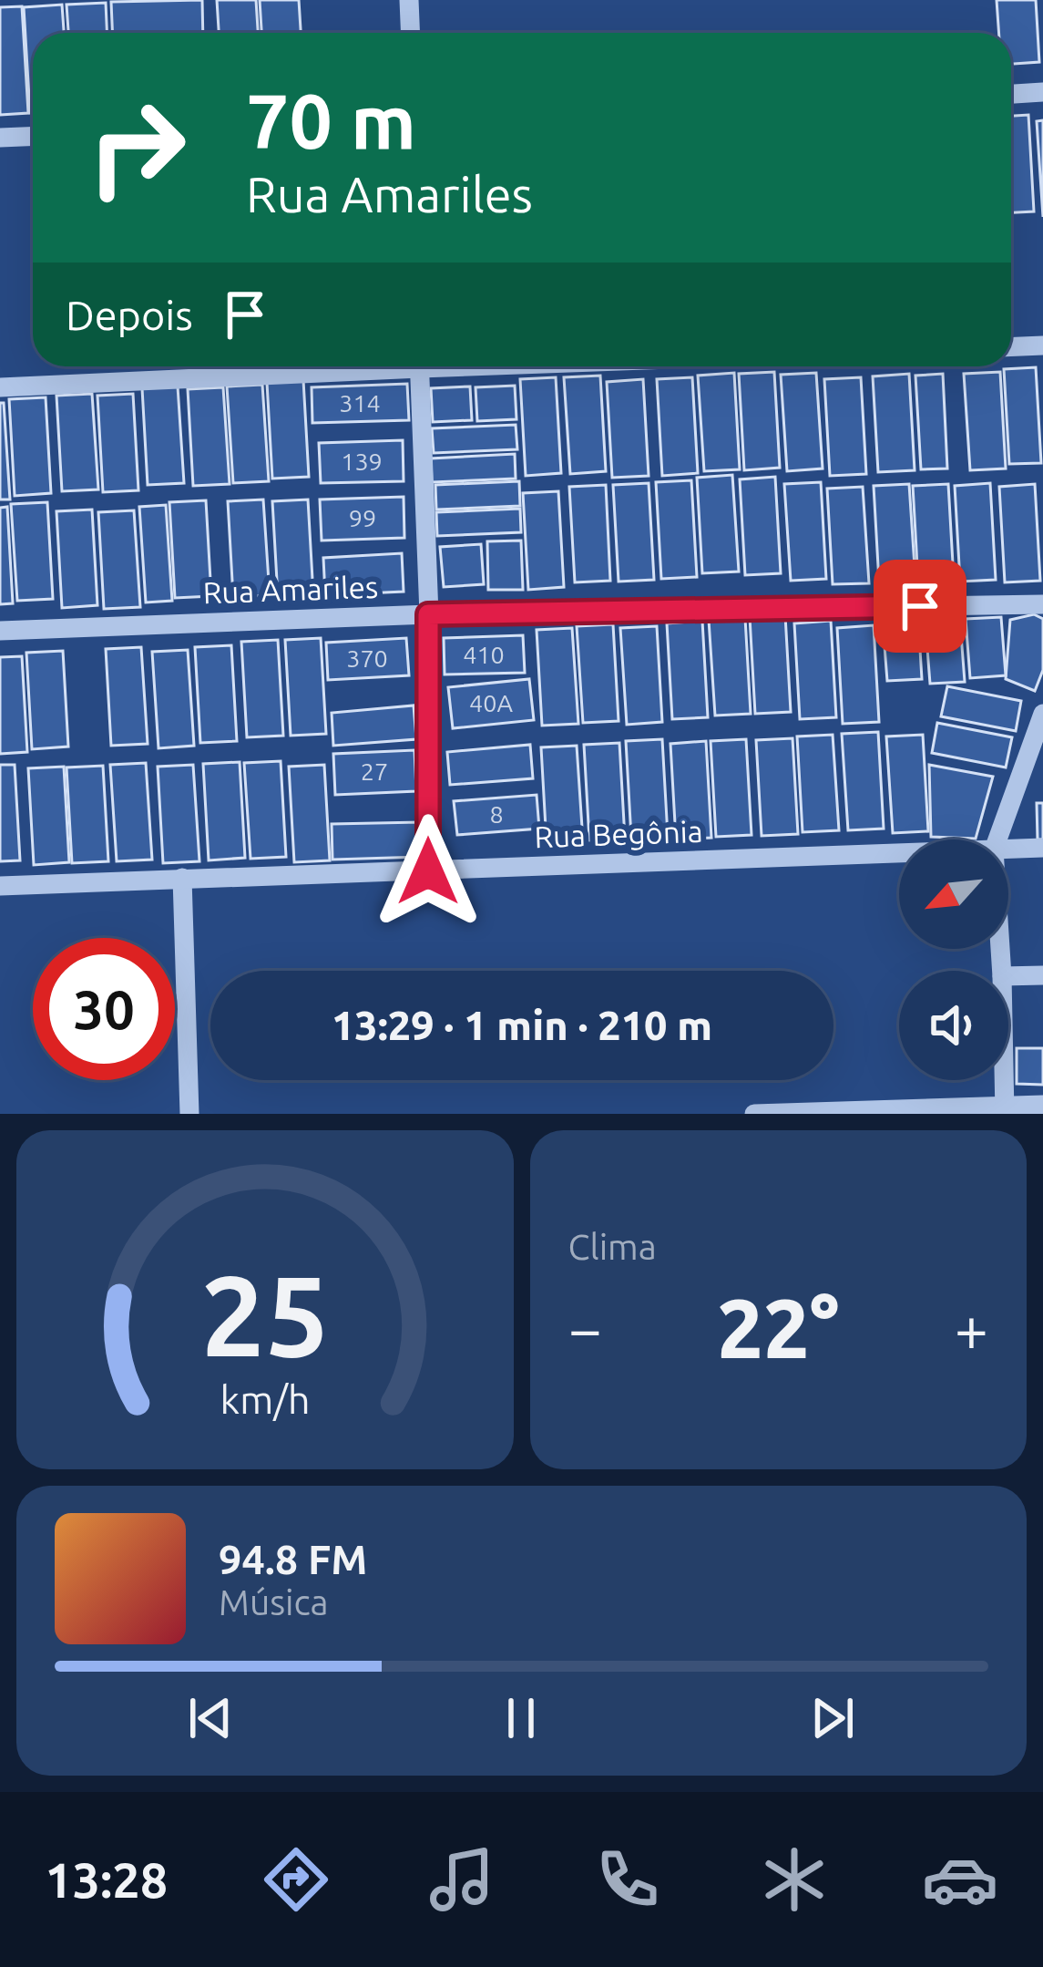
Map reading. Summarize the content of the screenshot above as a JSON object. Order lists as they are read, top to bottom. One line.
{"streets":{"street":["Rua Amariles","Rua Begônia"]},"house_numbers":["314","139","99","410","370","40A","27","8"],"north":"bottom left","page":{"turn":["70 m","Rua Amariles"],"then":"Depois","limit":"30","trip":"13:29 · 1 min · 210 m","tile":"Clima","heat":["−","22°","+"],"song":["94.8 FM","Música"],"tabs":"13:28","gauge":["25","km/h"]}}
